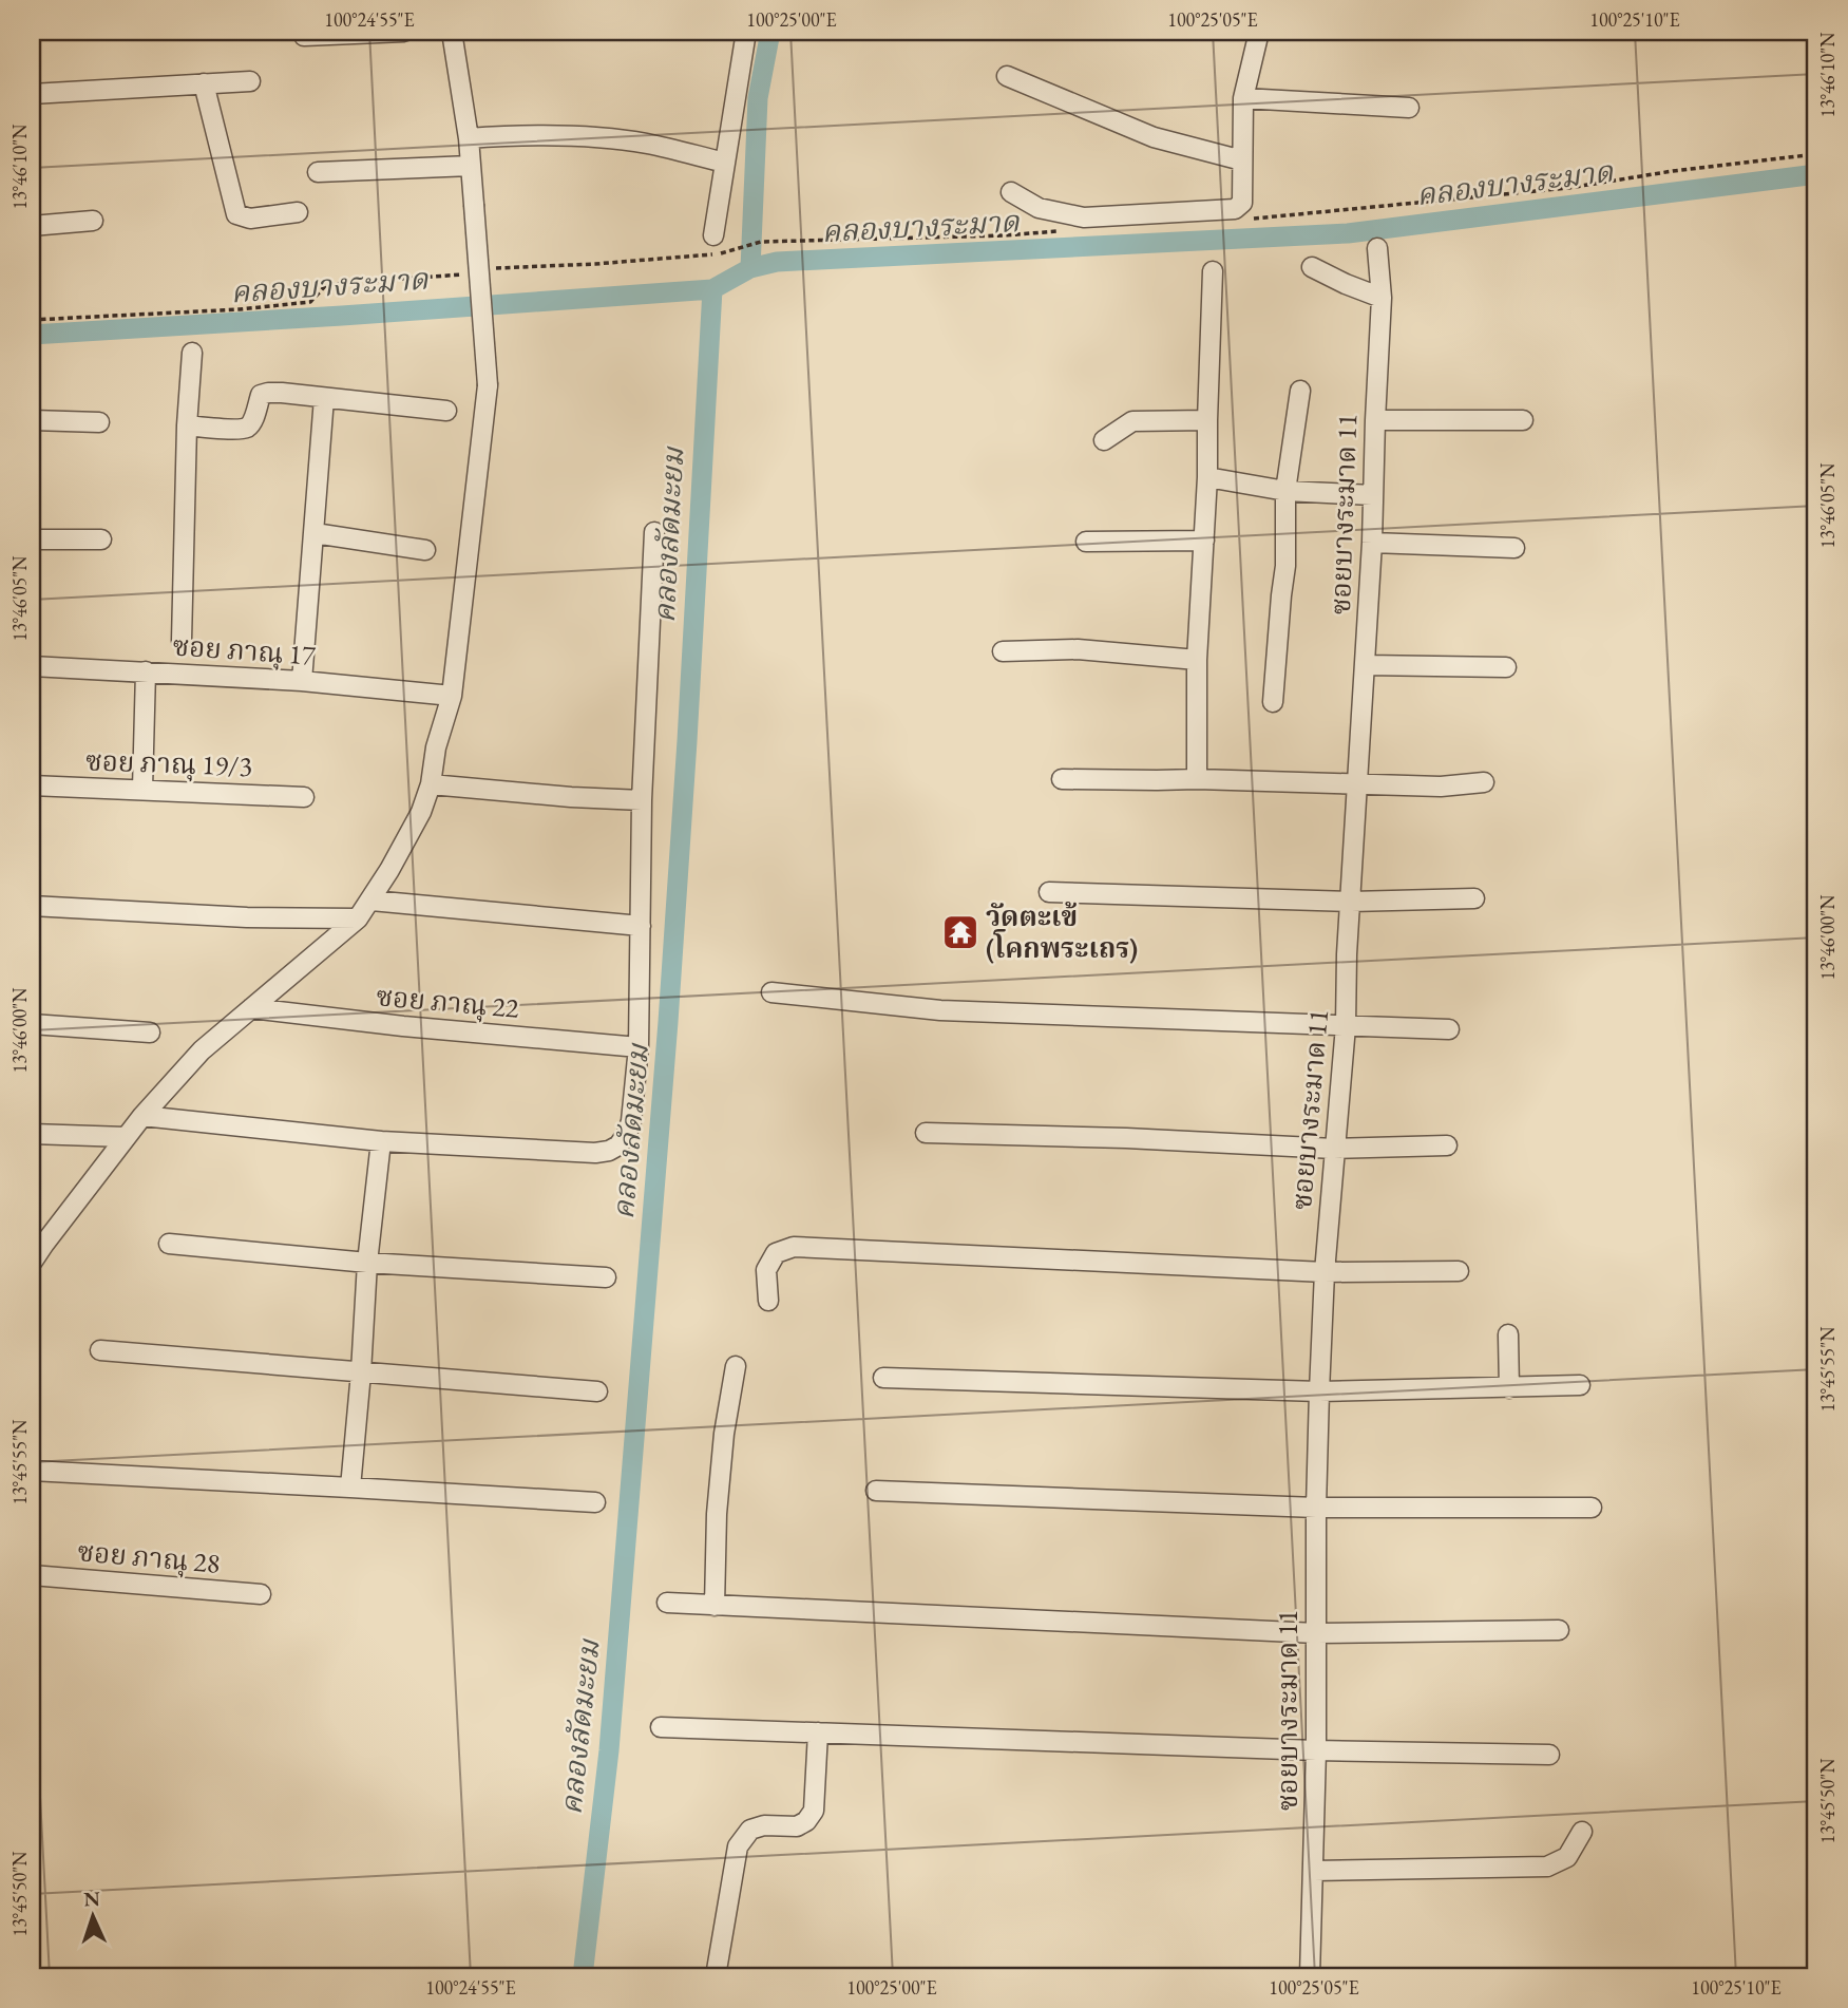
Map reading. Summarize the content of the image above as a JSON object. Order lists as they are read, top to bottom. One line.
{"streets":{"street":["ซอยบางระมาด 11","ซอย ภาณุ 17","ซอย ภาณุ 19/3","ซอย ภาณุ 22","ซอย ภาณุ 28"]},"water":["คลองบางระมาด","คลองลัดมะยม"],"places":{"temple":["วัดตะเข้ (โคกพระเถร)"]},"north":"top","coordinates":["100°24'55\"E","100°25'00\"E","100°25'05\"E","100°25'10\"E","13°46'10\"N","13°46'05\"N","13°46'00\"N","13°45'55\"N","13°45'50\"N"]}
